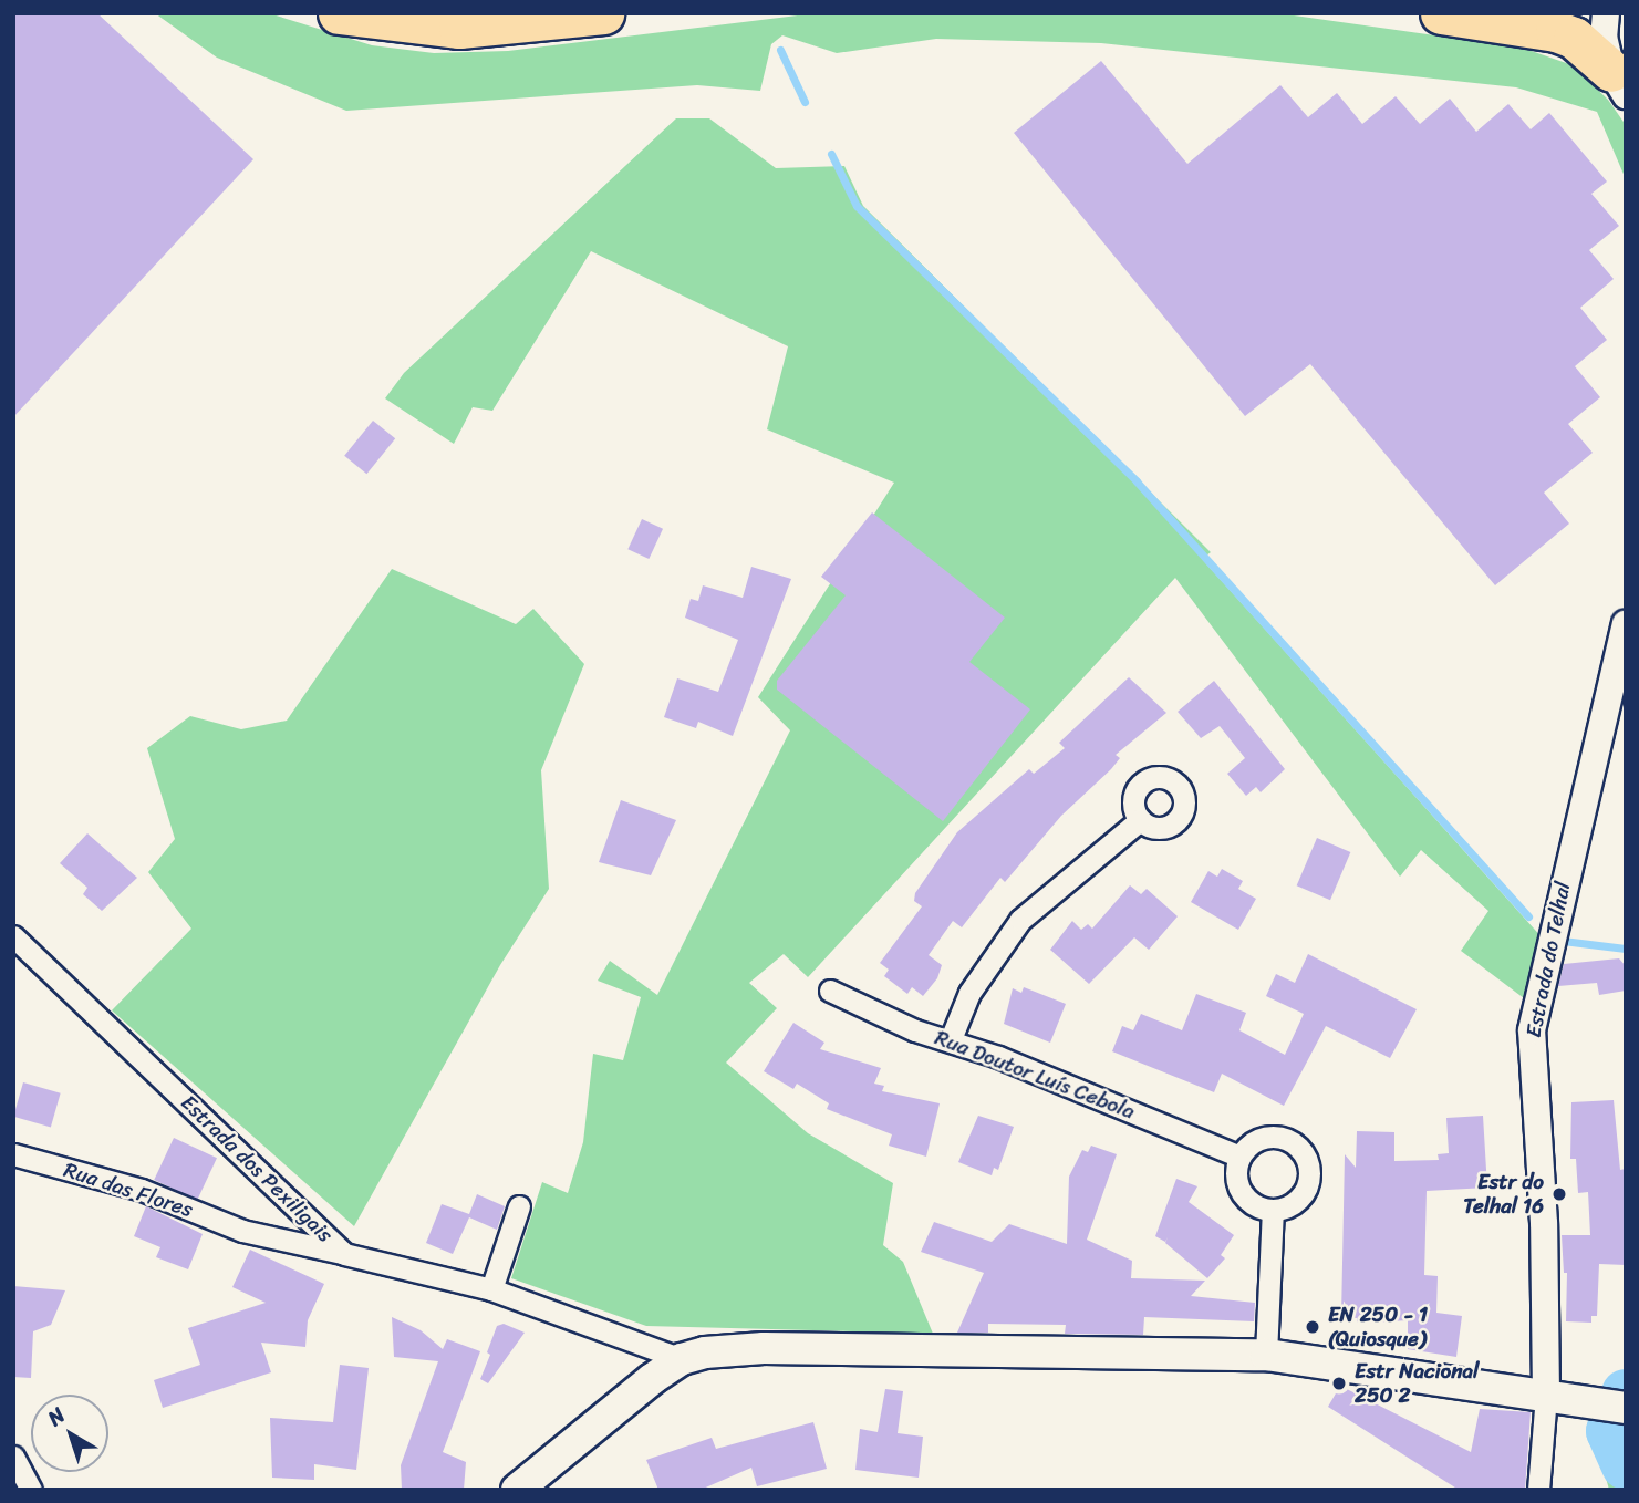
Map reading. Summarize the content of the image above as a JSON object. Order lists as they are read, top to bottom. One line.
{"streets":{"street":["Estrada do Telhal","Rua Doutor Luís Cebola","Estrada dos Pexiligais","Rua das Flores"]},"crossings":[["Estrada dos Pexiligais","Rua das Flores"]],"places":["Estr do Telhal 16","EN 250 - 1 (Quiosque)","Estr Nacional 250 2"],"north":"top left"}
